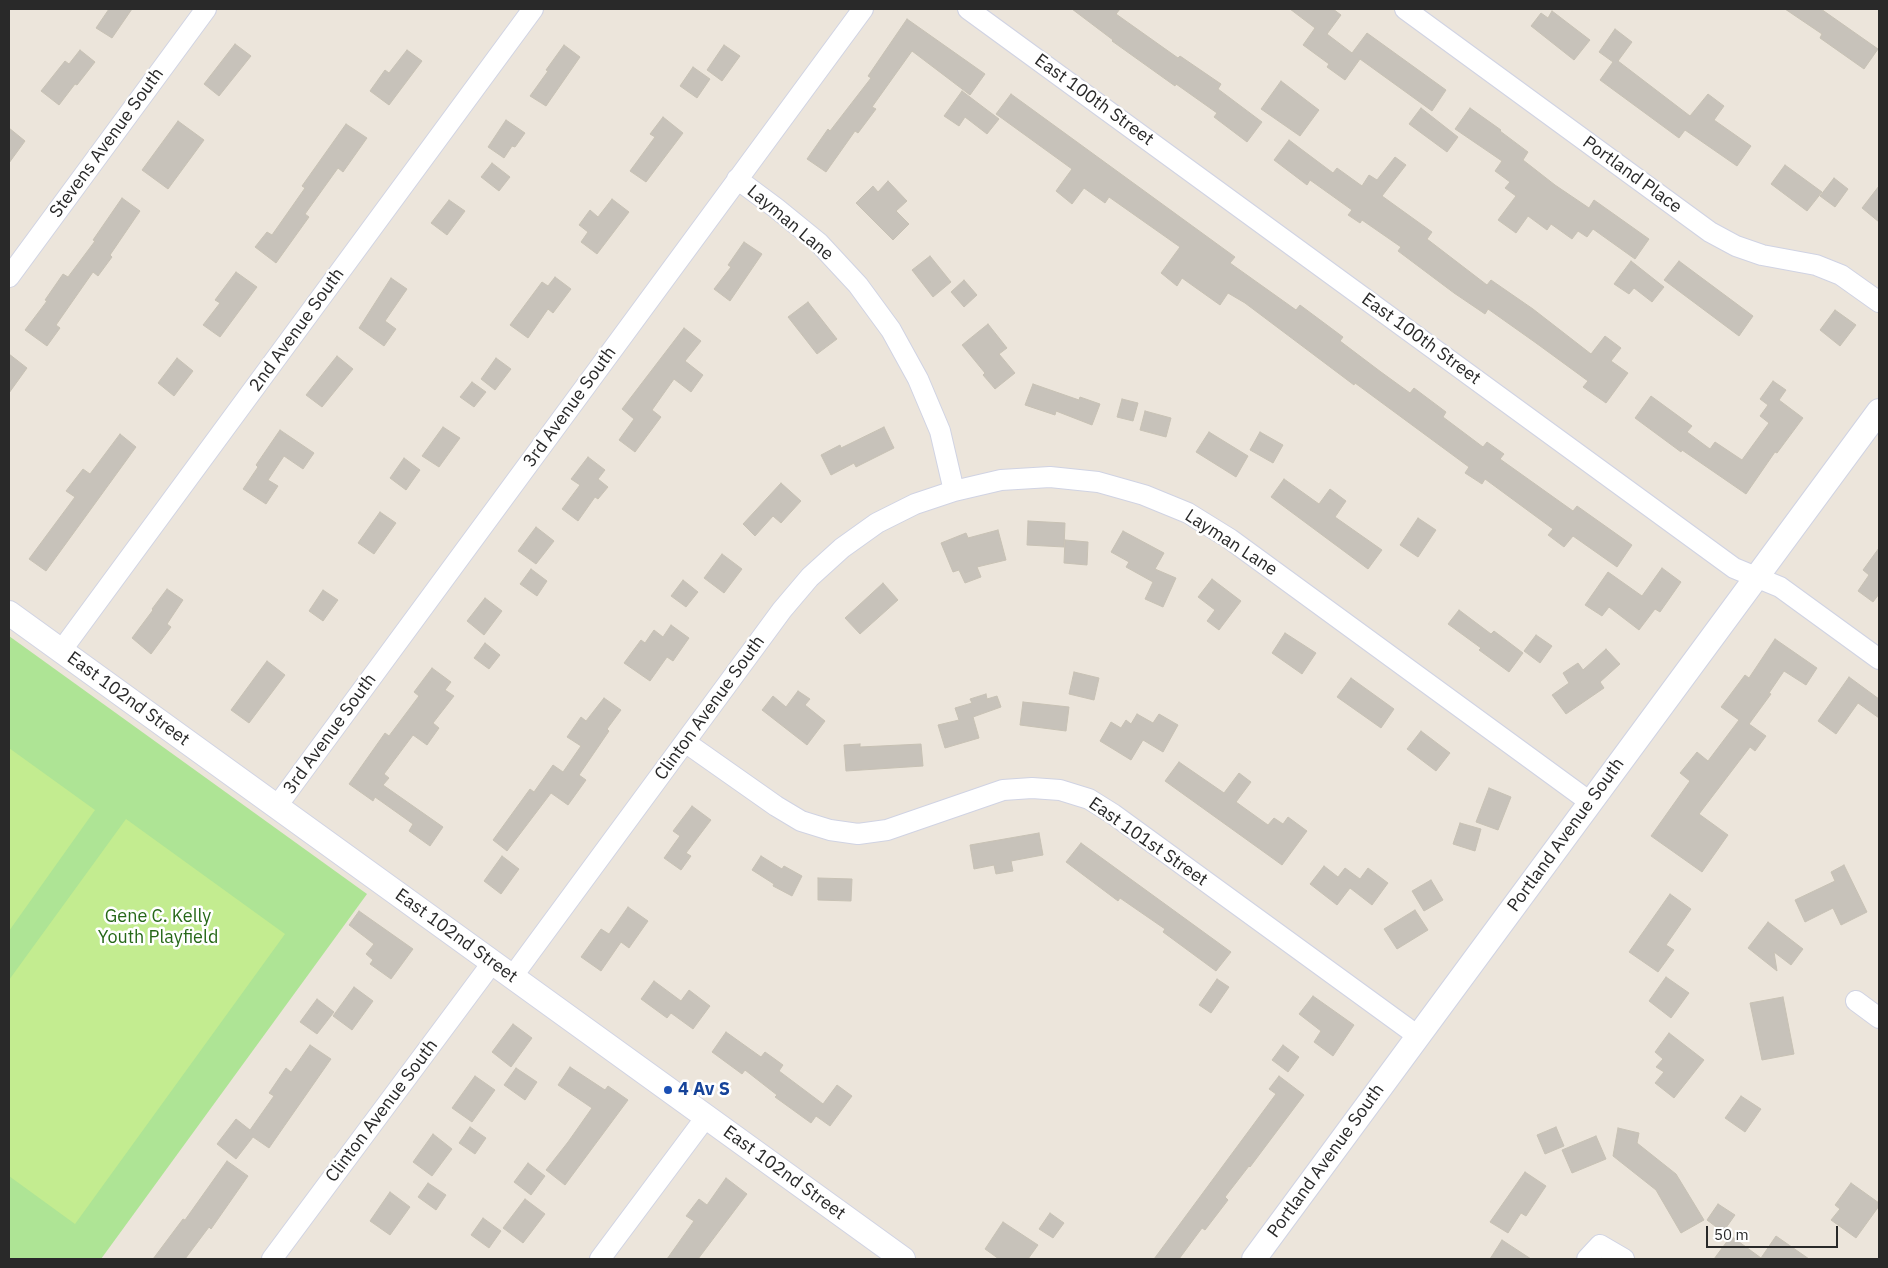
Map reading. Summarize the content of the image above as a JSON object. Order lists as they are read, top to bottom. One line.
{"streets":{"street":["East 100th Street","Stevens Avenue South","Portland Place","Layman Lane","2nd Avenue South","3rd Avenue South","East 102nd Street","Clinton Avenue South","Portland Avenue South","East 101st Street"]},"crossings":[["East 100th Street","Portland Avenue South"],["Layman Lane","3rd Avenue South"],["Layman Lane","Clinton Avenue South"],["Layman Lane","Portland Avenue South"],["2nd Avenue South","East 102nd Street"],["3rd Avenue South","East 102nd Street"],["East 102nd Street","Clinton Avenue South"],["Clinton Avenue South","East 101st Street"],["Portland Avenue South","East 101st Street"]],"parks":["Gene C. Kelly Youth Playfield"],"places":["4 Av S"],"scale_bar":"50 m"}
